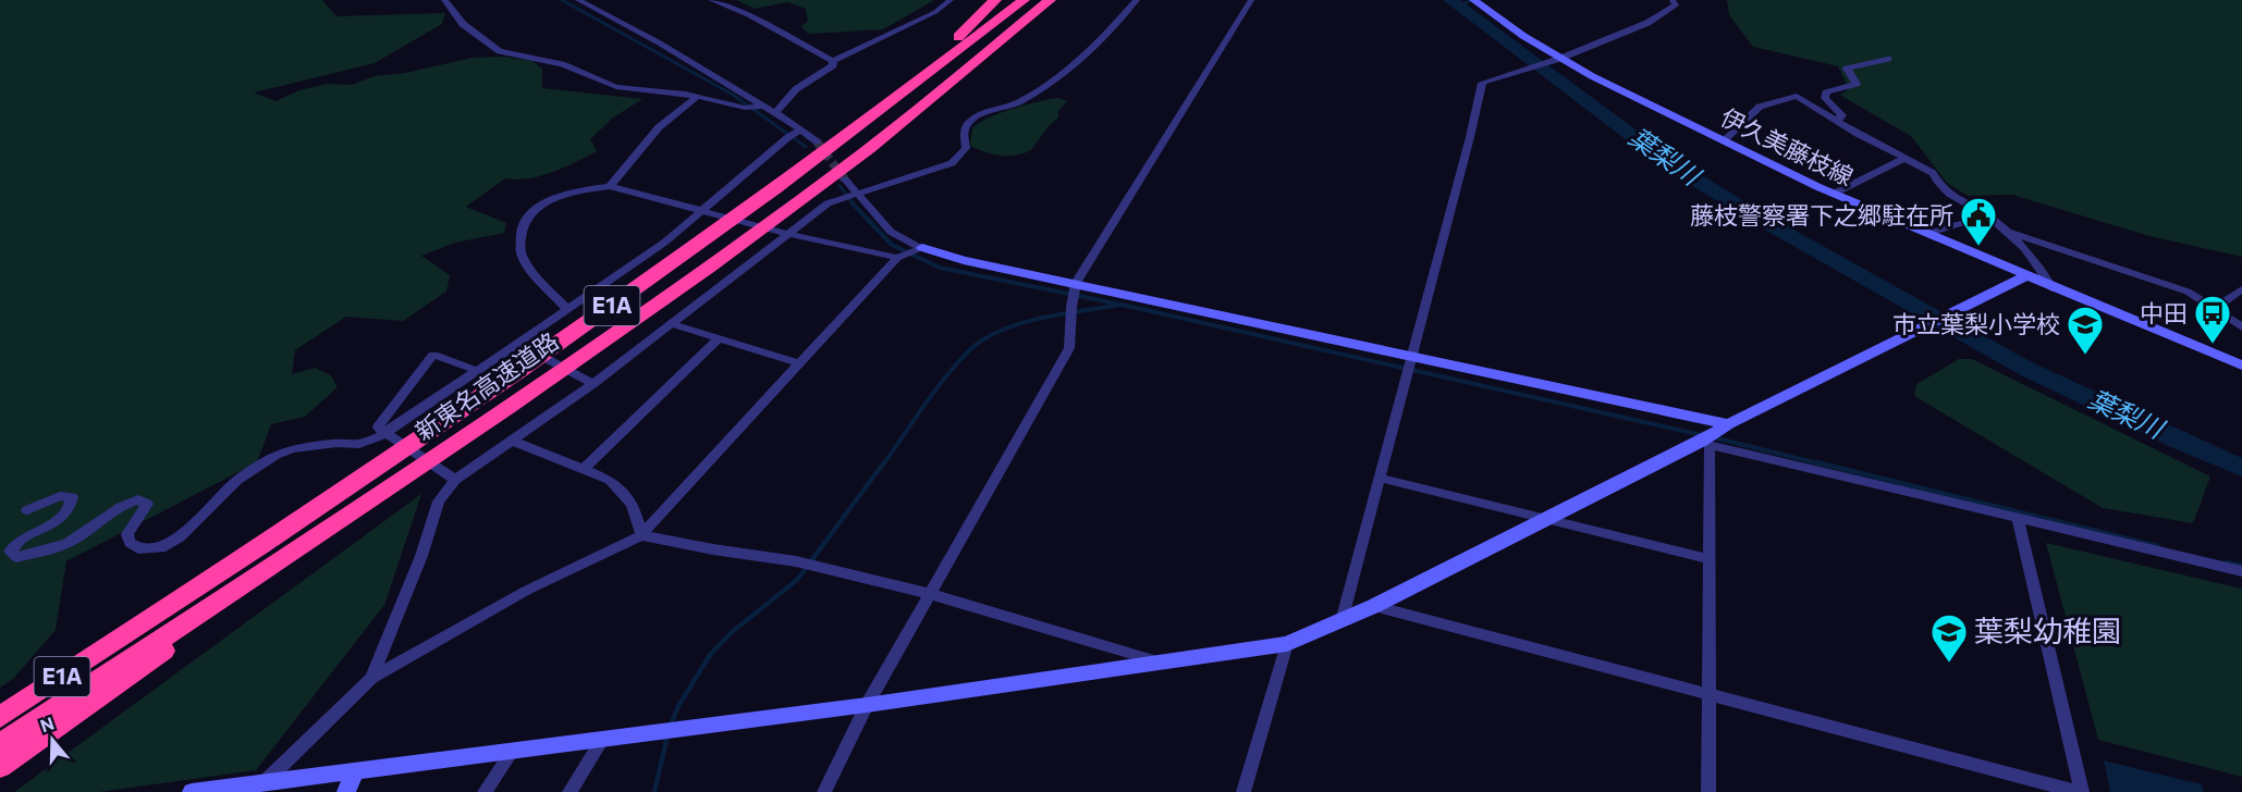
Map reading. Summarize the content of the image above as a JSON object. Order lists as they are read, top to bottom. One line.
{"streets":{"highway":["E1A","新東名高速道路"],"street":["伊久美藤枝線"]},"water":["葉梨川"],"places":{"public building":["藤枝警察署下之郷駐在所"],"bus stop":["中田"],"school or university":["市立葉梨小学校","葉梨幼稚園"]},"north":"top"}
